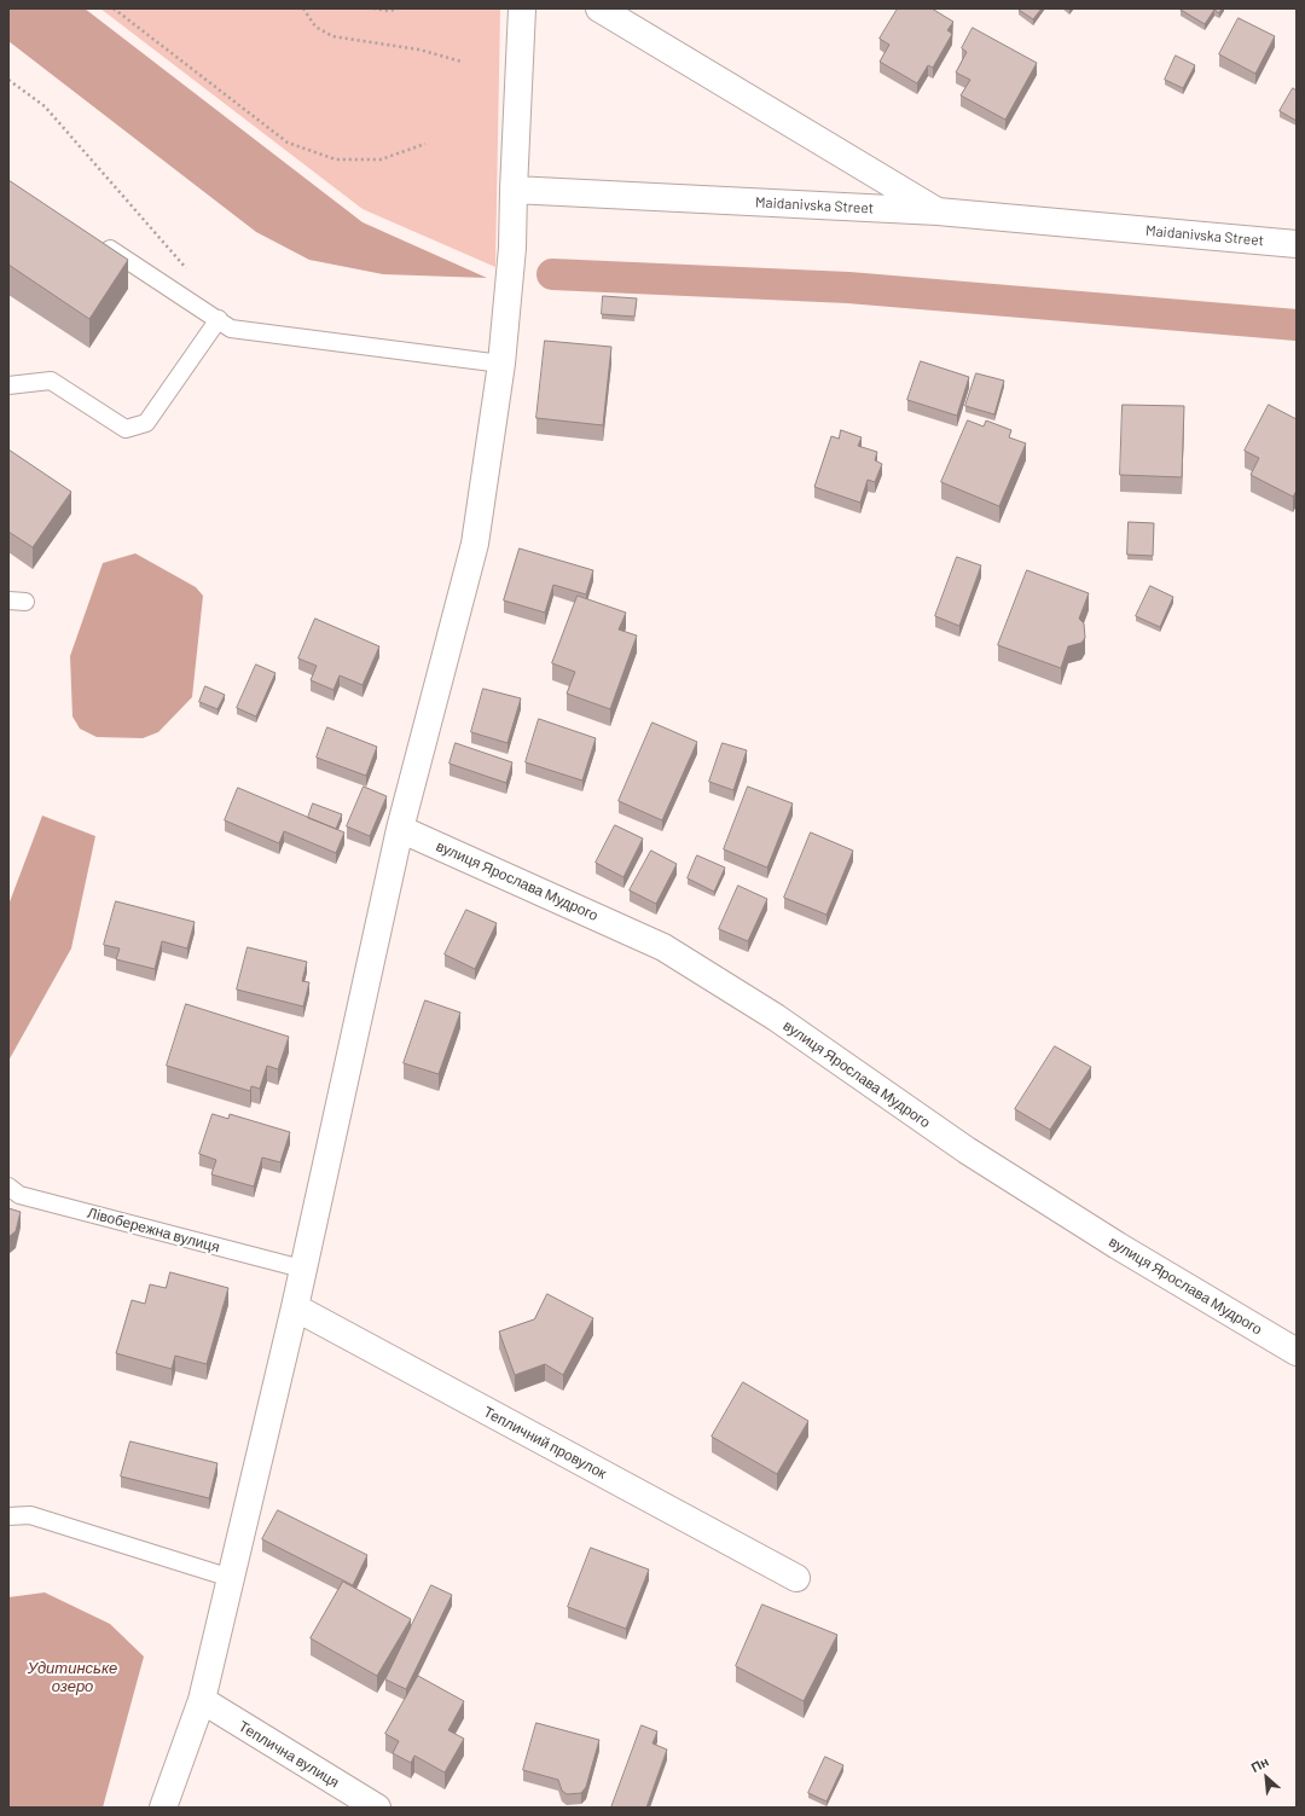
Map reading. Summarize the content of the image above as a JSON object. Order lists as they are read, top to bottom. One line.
{"streets":{"street":["Maidanivska Street","вулиця Ярослава Мудрого","Тепличний провулок","Теплична вулиця"],"lane":["Лівобережна вулиця"]},"water":["Удитинське озеро"],"north":"top left"}
